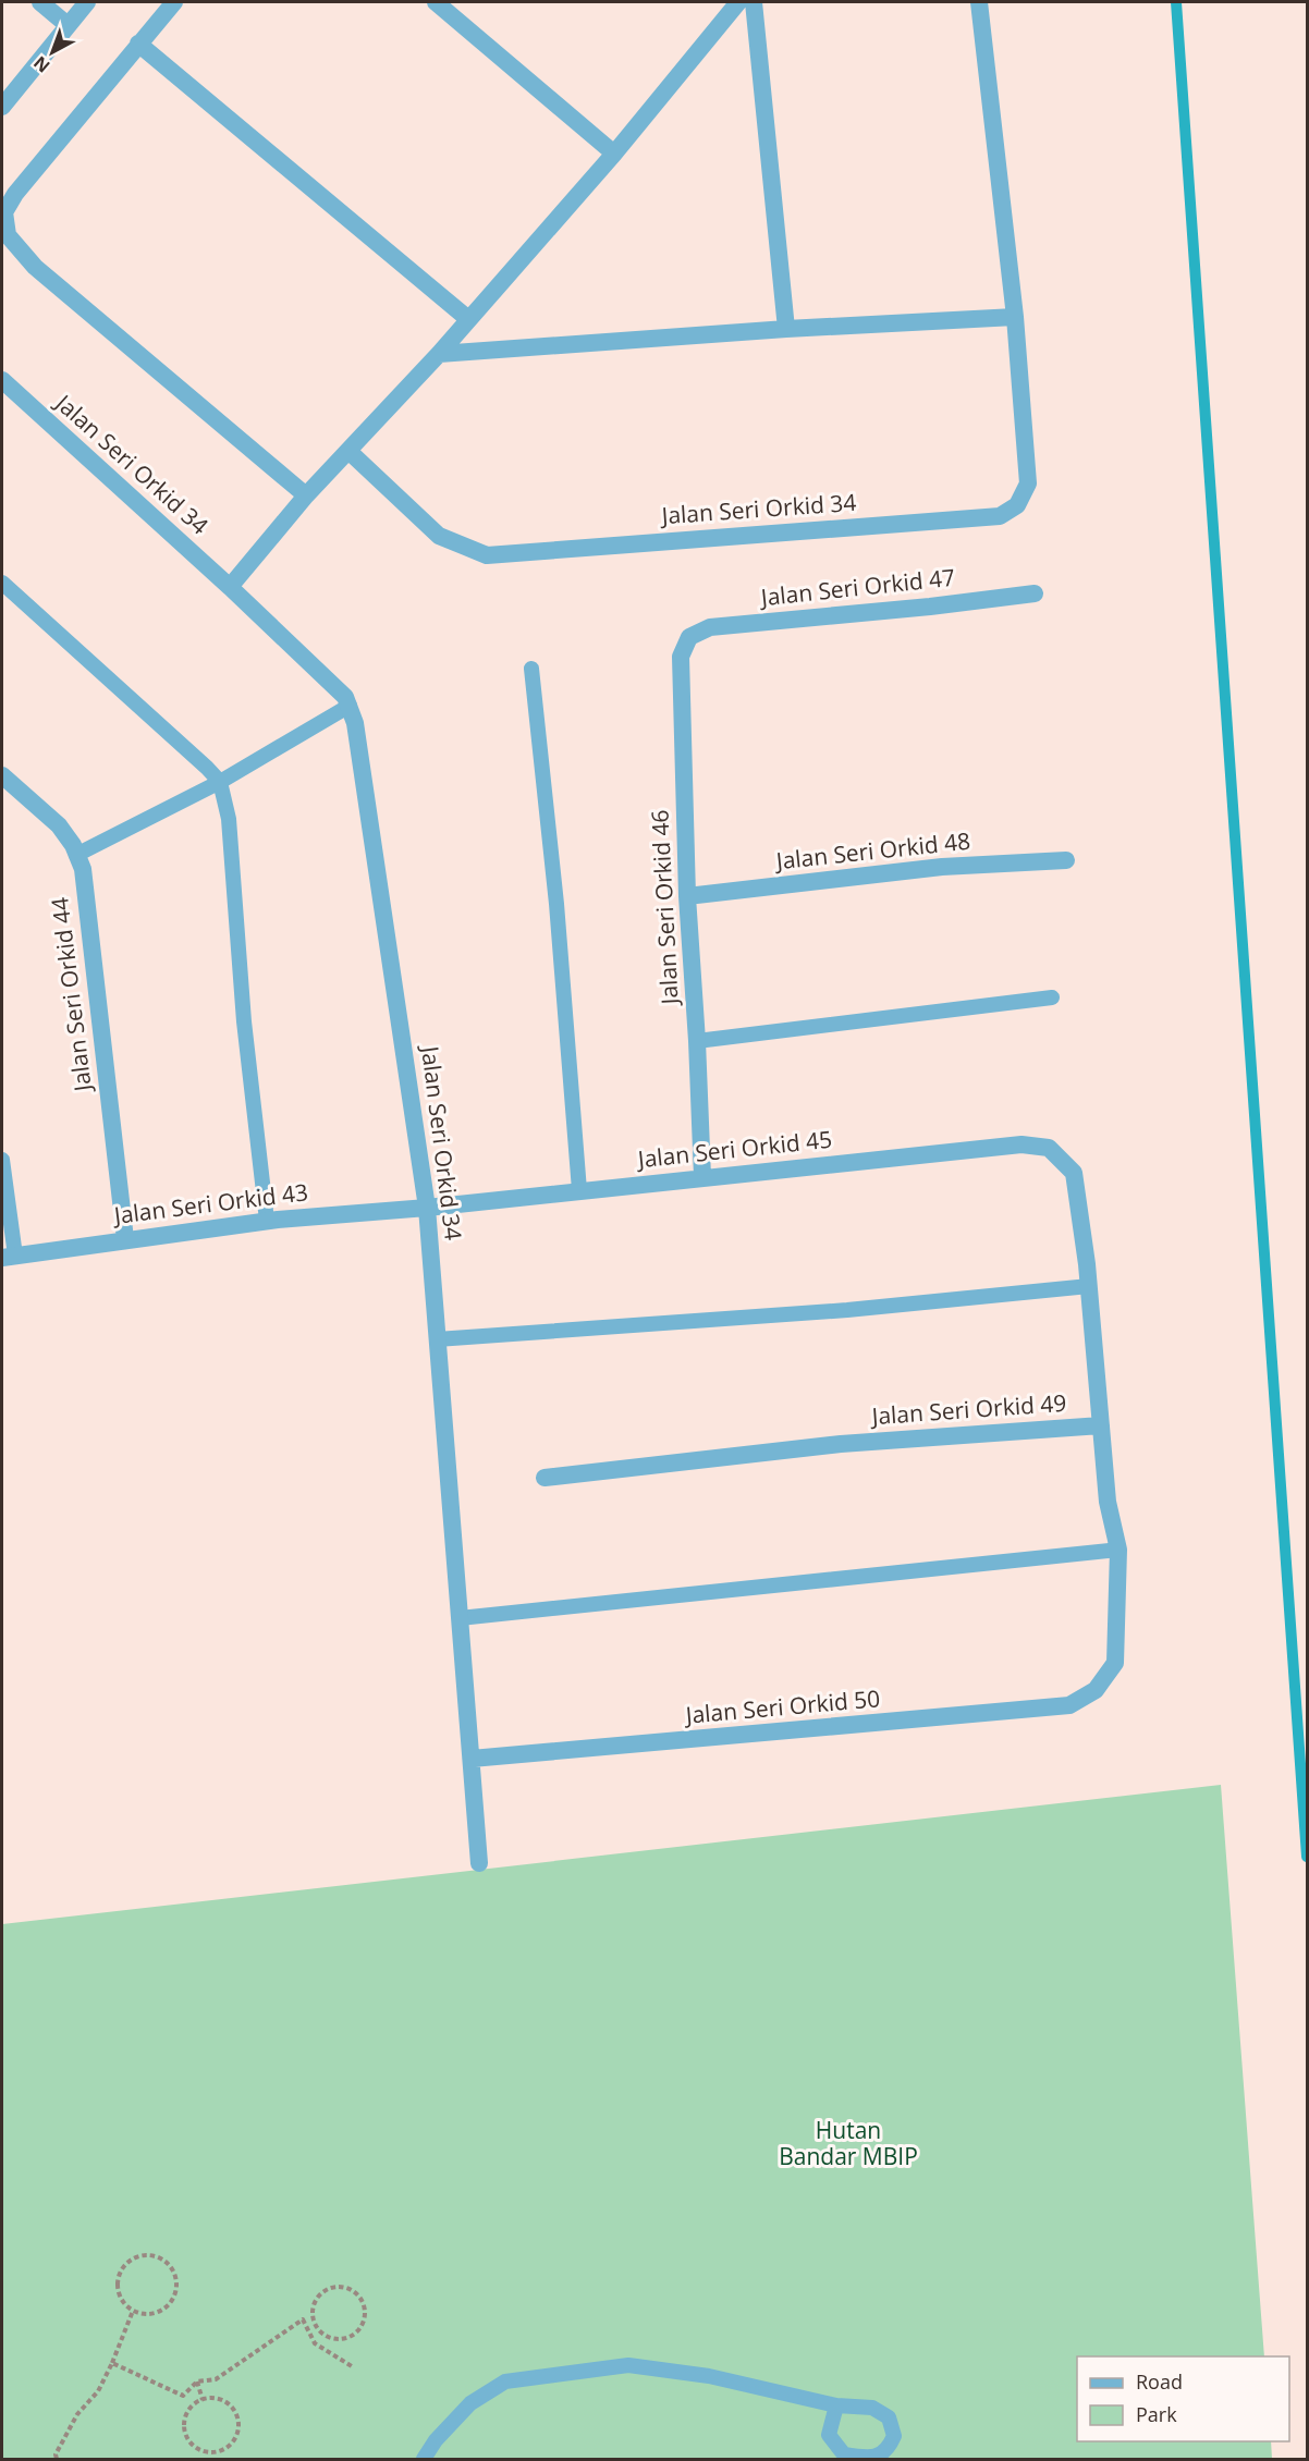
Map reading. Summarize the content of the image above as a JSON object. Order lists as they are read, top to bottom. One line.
{"streets":{"street":["Jalan Seri Orkid 34","Jalan Seri Orkid 47","Jalan Seri Orkid 48","Jalan Seri Orkid 46","Jalan Seri Orkid 44","Jalan Seri Orkid 45","Jalan Seri Orkid 43","Jalan Seri Orkid 49","Jalan Seri Orkid 50"]},"crossings":[["Jalan Seri Orkid 34","Jalan Seri Orkid 45"],["Jalan Seri Orkid 34","Jalan Seri Orkid 43"],["Jalan Seri Orkid 34","Jalan Seri Orkid 50"],["Jalan Seri Orkid 47","Jalan Seri Orkid 46"],["Jalan Seri Orkid 48","Jalan Seri Orkid 46"],["Jalan Seri Orkid 46","Jalan Seri Orkid 45"],["Jalan Seri Orkid 44","Jalan Seri Orkid 43"],["Jalan Seri Orkid 45","Jalan Seri Orkid 43"]],"parks":["Hutan Bandar MBIP"],"legend":["Road","Park"],"north":"bottom left"}
